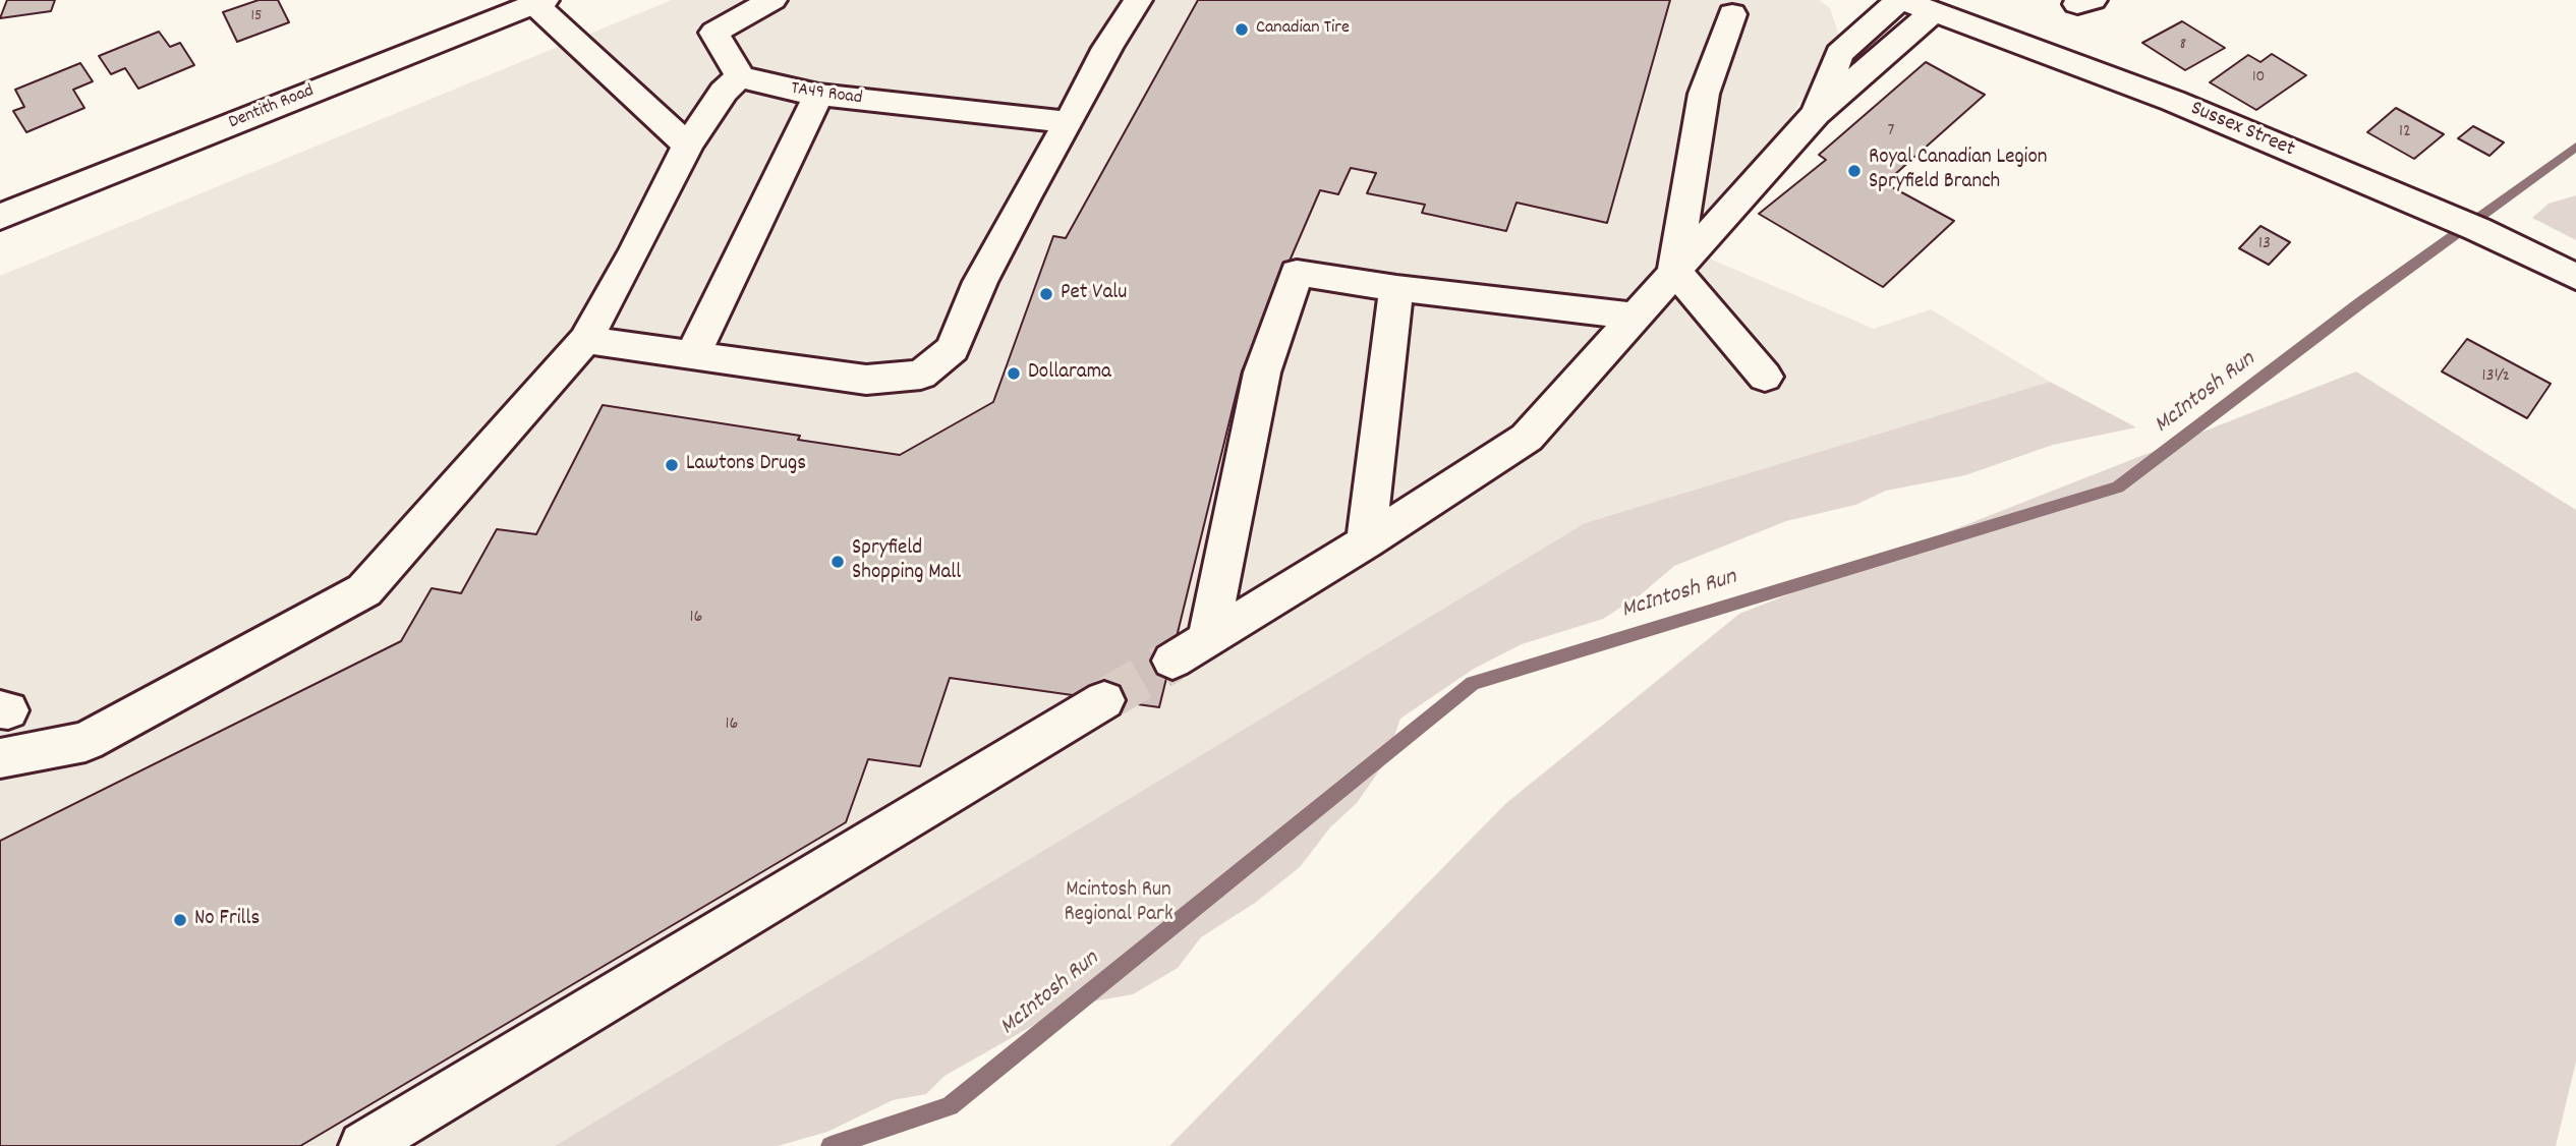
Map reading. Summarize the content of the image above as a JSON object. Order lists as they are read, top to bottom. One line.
{"streets":{"street":["TA49 Road","Dentith Road","Sussex Street"]},"water":["McIntosh Run"],"parks":["Mcintosh Run Regional Park"],"places":["Canadian Tire","Royal Canadian Legion Spryfield Branch","Pet Valu","Dollarama","Lawtons Drugs","Spryfield Shopping Mall","No Frills"],"house_numbers":["15","8","10","7","12","13","13½","16","16"]}
